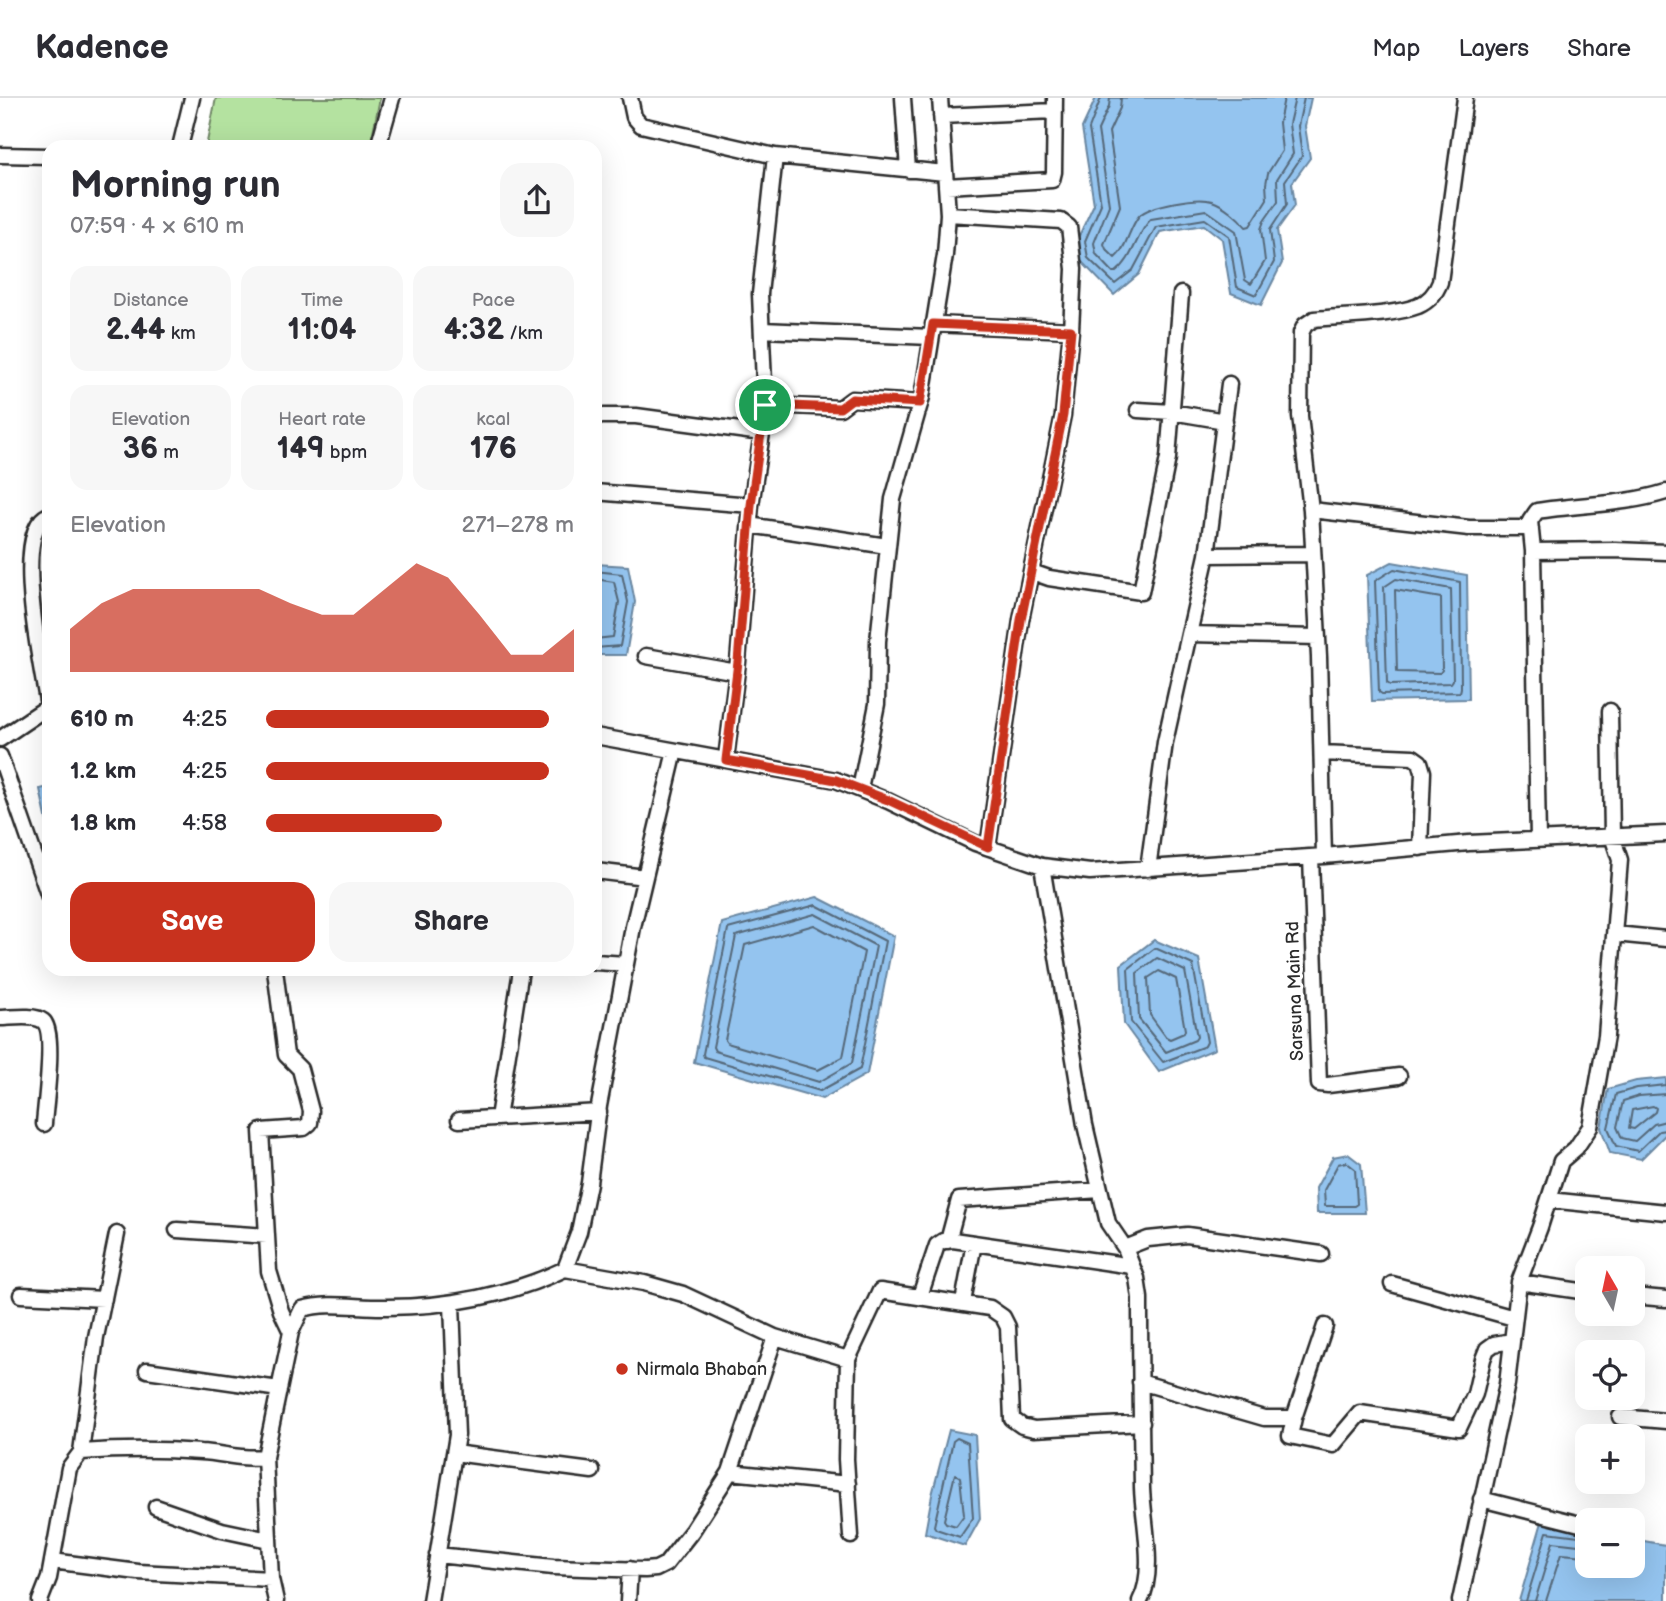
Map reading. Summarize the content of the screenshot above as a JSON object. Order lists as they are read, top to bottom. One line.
{"streets":{"street":["Sarsuna Main Rd"]},"places":["Nirmala Bhaban"],"north":"top","page":{"header":"Kadence","nav":["Map","Layers","Share"],"heading":["Morning run","07:59 · 4 × 610 m"],"stats":[["Distance","2.44 km"],["Time","11:04"],["Pace","4:32 /km"],["Elevation","36 m"],["Heart rate","149 bpm"],["kcal","176"]],"chart":["Elevation","271–278 m"],"list":[{"name":"610 m","note":"4:25"},{"name":"1.2 km","note":"4:25"},{"name":"1.8 km","note":"4:58"}],"buttons":["Save","Share"],"map_buttons":["+","−"]}}
